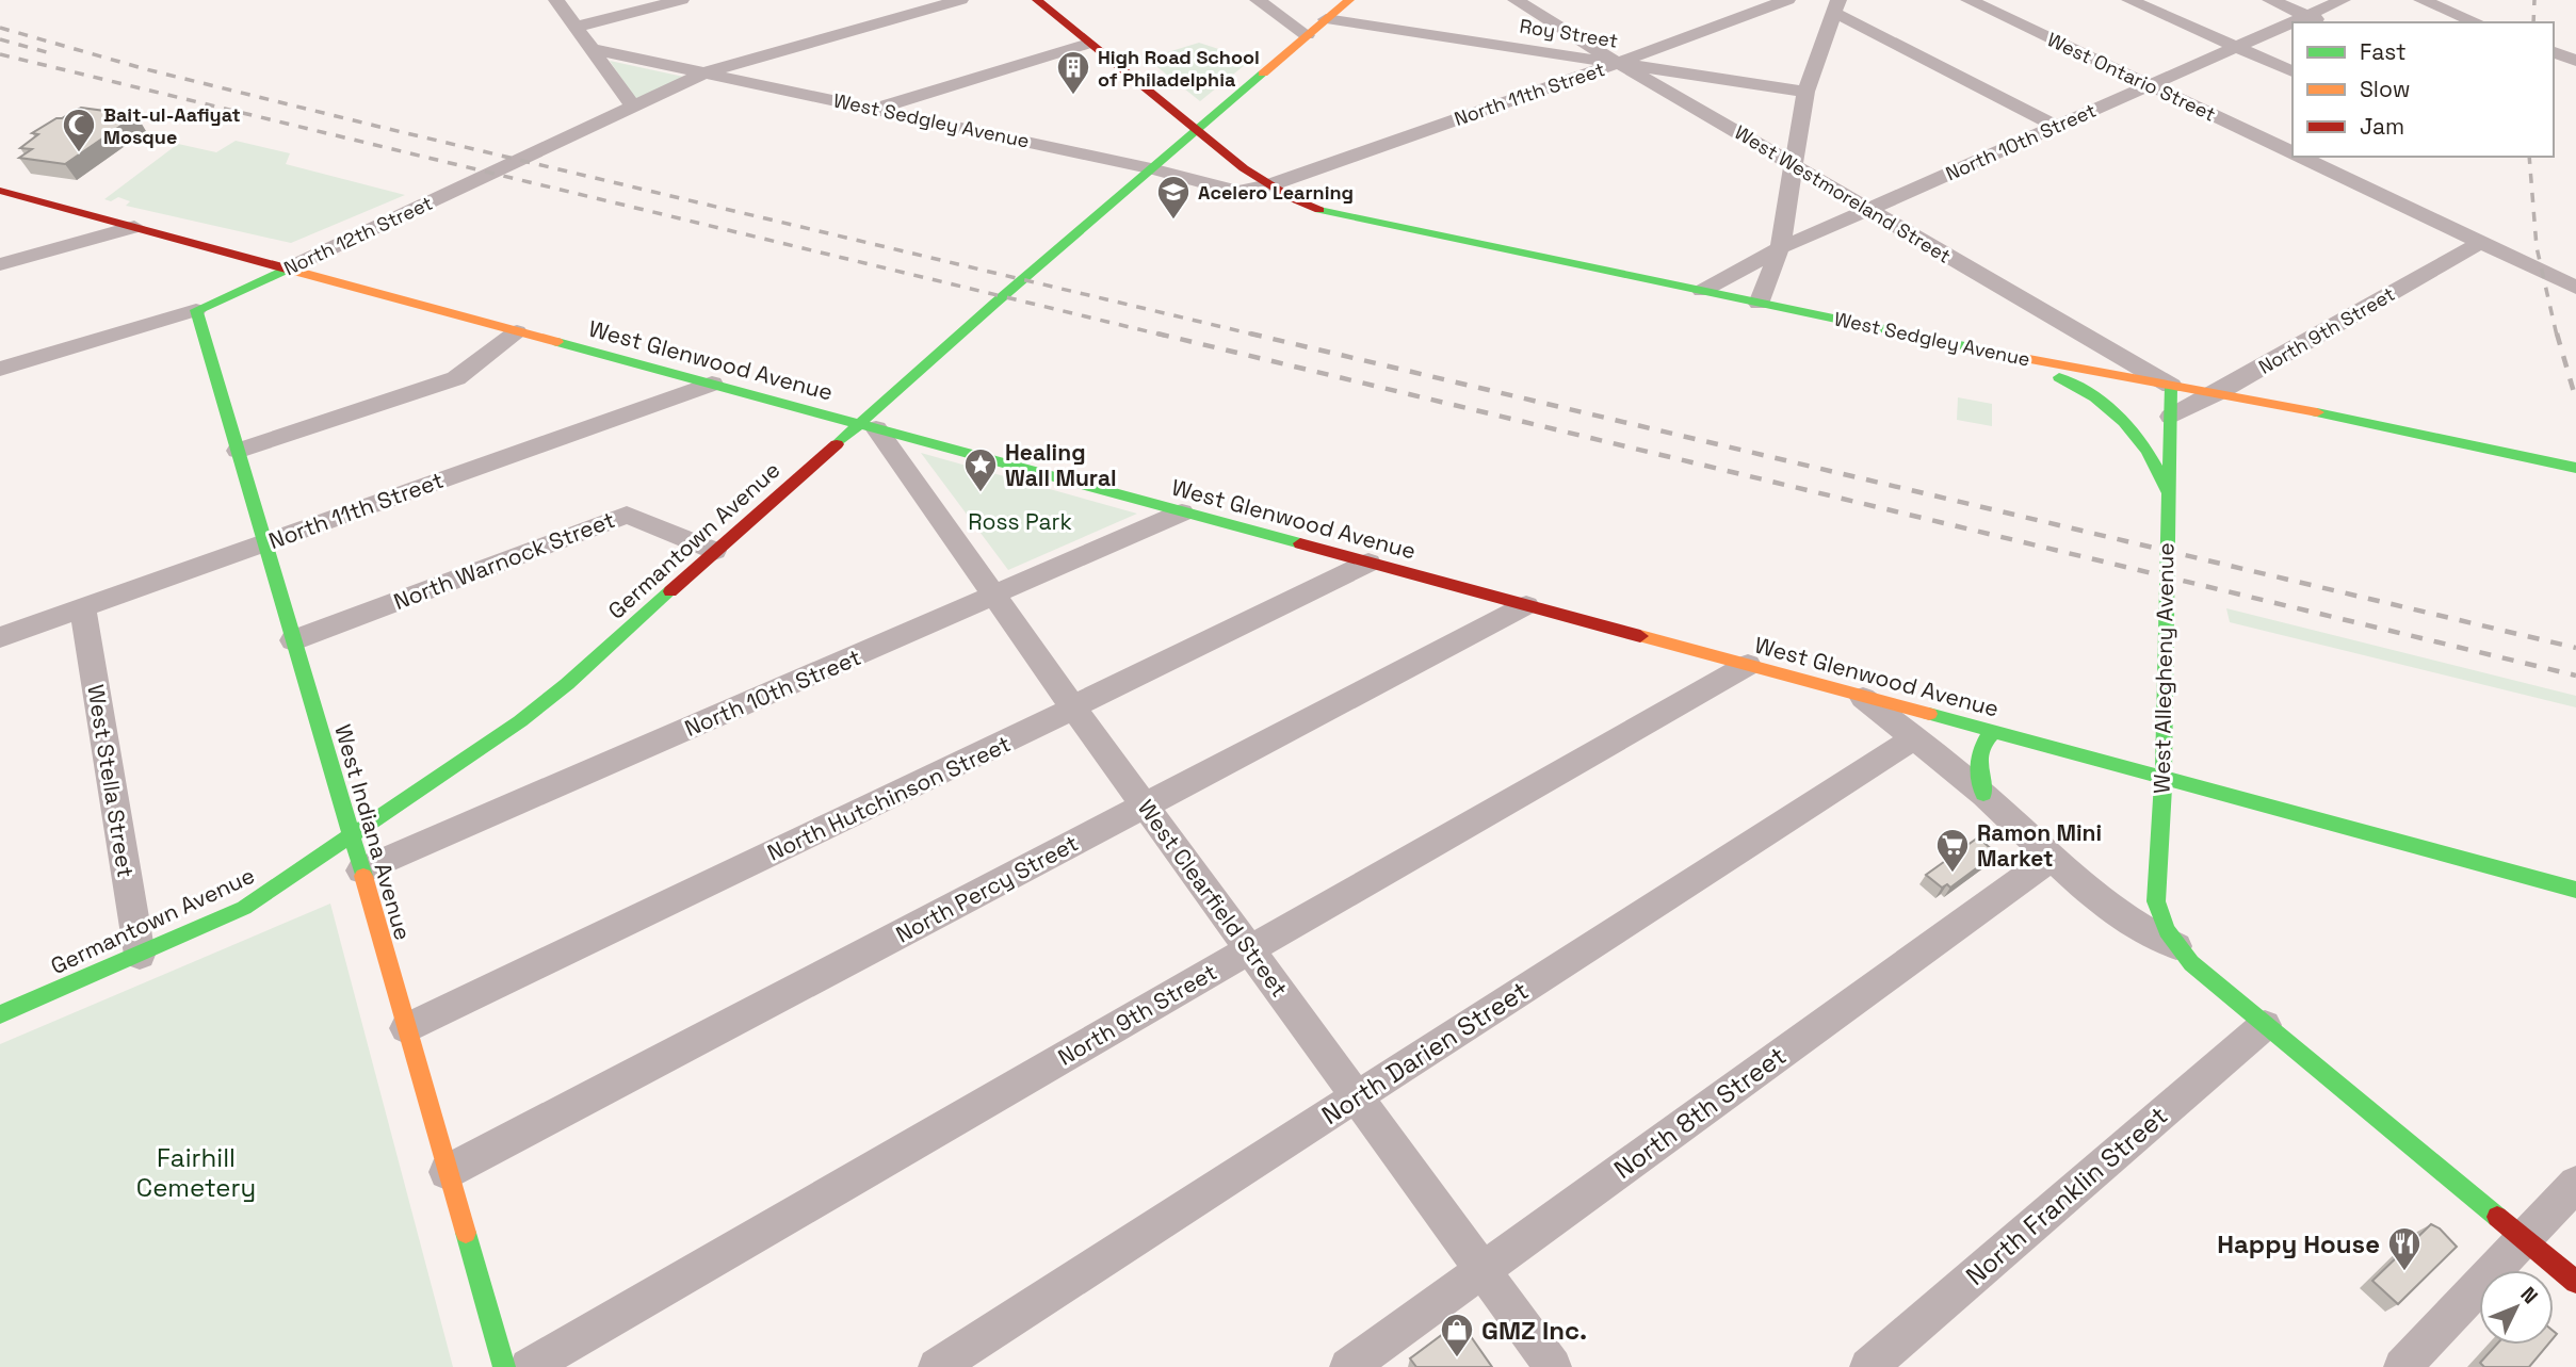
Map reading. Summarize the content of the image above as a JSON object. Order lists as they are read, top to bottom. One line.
{"streets":{"main road":["West Sedgley Avenue","North 12th Street","West Glenwood Avenue","Germantown Avenue","West Allegheny Avenue","West Indiana Avenue"],"street":["Roy Street","West Ontario Street","North 11th Street","North 10th Street","West Westmoreland Street","North 9th Street","North Warnock Street","West Stella Street","North Hutchinson Street","North Percy Street","West Clearfield Street","North Darien Street","North 8th Street","North Franklin Street"]},"crossings":[["Roy Street","North 11th Street"],["Roy Street","West Westmoreland Street"],["Roy Street","Germantown Avenue"],["West Ontario Street","North 10th Street"],["West Ontario Street","North 9th Street"],["North 11th Street","West Sedgley Avenue"],["North 11th Street","West Westmoreland Street"],["North 11th Street","West Glenwood Avenue"],["North 11th Street","West Stella Street"],["North 11th Street","West Indiana Avenue"],["West Sedgley Avenue","North 10th Street"],["West Sedgley Avenue","West Westmoreland Street"],["West Sedgley Avenue","North 12th Street"],["West Sedgley Avenue","North 9th Street"],["West Sedgley Avenue","Germantown Avenue"],["West Sedgley Avenue","West Allegheny Avenue"],["North 10th Street","West Westmoreland Street"],["North 10th Street","West Glenwood Avenue"],["North 10th Street","West Indiana Avenue"],["North 10th Street","West Clearfield Street"],["West Westmoreland Street","West Allegheny Avenue"],["North 12th Street","West Glenwood Avenue"],["North 12th Street","West Indiana Avenue"],["North 9th Street","West Glenwood Avenue"],["North 9th Street","West Allegheny Avenue"],["North 9th Street","West Clearfield Street"],["West Glenwood Avenue","Germantown Avenue"],["West Glenwood Avenue","West Allegheny Avenue"],["West Glenwood Avenue","North Hutchinson Street"],["West Glenwood Avenue","North Percy Street"],["West Glenwood Avenue","West Clearfield Street"],["Germantown Avenue","North Warnock Street"],["Germantown Avenue","West Stella Street"],["Germantown Avenue","West Indiana Avenue"],["Germantown Avenue","West Clearfield Street"],["North Warnock Street","West Indiana Avenue"],["West Allegheny Avenue","North Darien Street"],["West Allegheny Avenue","North 8th Street"],["West Allegheny Avenue","North Franklin Street"],["North Hutchinson Street","West Indiana Avenue"],["North Hutchinson Street","West Clearfield Street"],["West Indiana Avenue","North Percy Street"],["North Percy Street","West Clearfield Street"],["West Clearfield Street","North Darien Street"],["West Clearfield Street","North 8th Street"]],"parks":["Ross Park","Fairhill Cemetery"],"places":{"building":["High Road School of Philadelphia"],"mosque":["Bait-ul-Aafiyat Mosque"],"school or university":["Acelero Learning"],"place":["Healing Wall Mural"],"supermarket":["Ramon Mini Market"],"restaurant":["Happy House"],"shop":["GMZ Inc."]},"legend":["Fast","Slow","Jam"],"north":"top right"}
